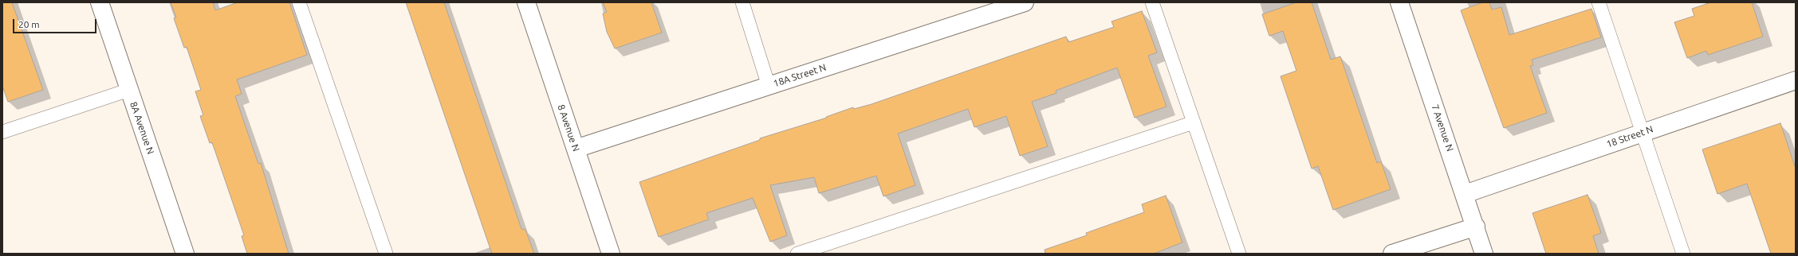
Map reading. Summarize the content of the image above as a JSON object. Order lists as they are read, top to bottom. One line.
{"streets":{"street":["18A Street N","8A Avenue N","8 Avenue N","7 Avenue N","18 Street N"]},"crossings":[["18A Street N","8 Avenue N"],["7 Avenue N","18 Street N"]],"scale_bar":"20 m"}
